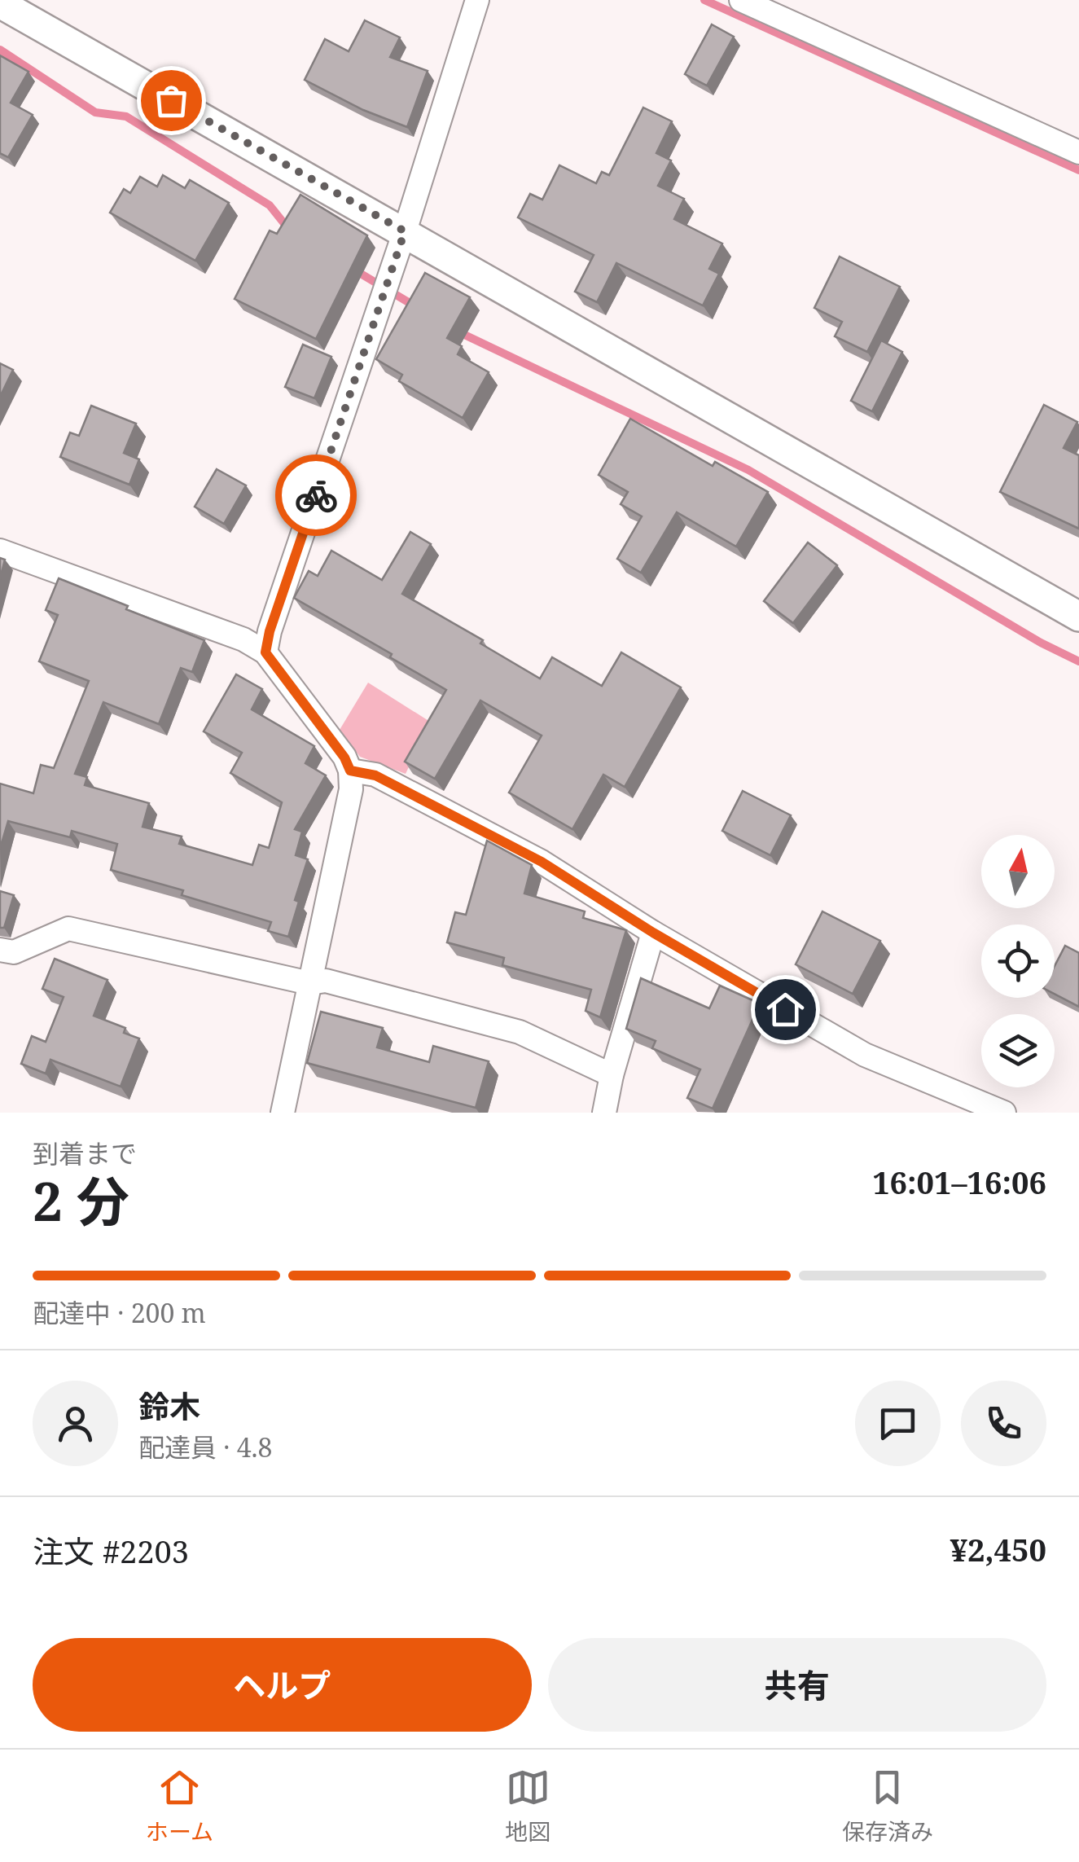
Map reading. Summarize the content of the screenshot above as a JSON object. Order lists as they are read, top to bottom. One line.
{"north":"top","page":{"heading":["2 分","到着まで","16:01–16:06"],"panel":["鈴木","配達員 · 4.8","注文 #2203","¥2,450"],"bar":"配達中 · 200 m","buttons":["ヘルプ","共有"],"tabs":["ホーム","地図","保存済み"]}}
